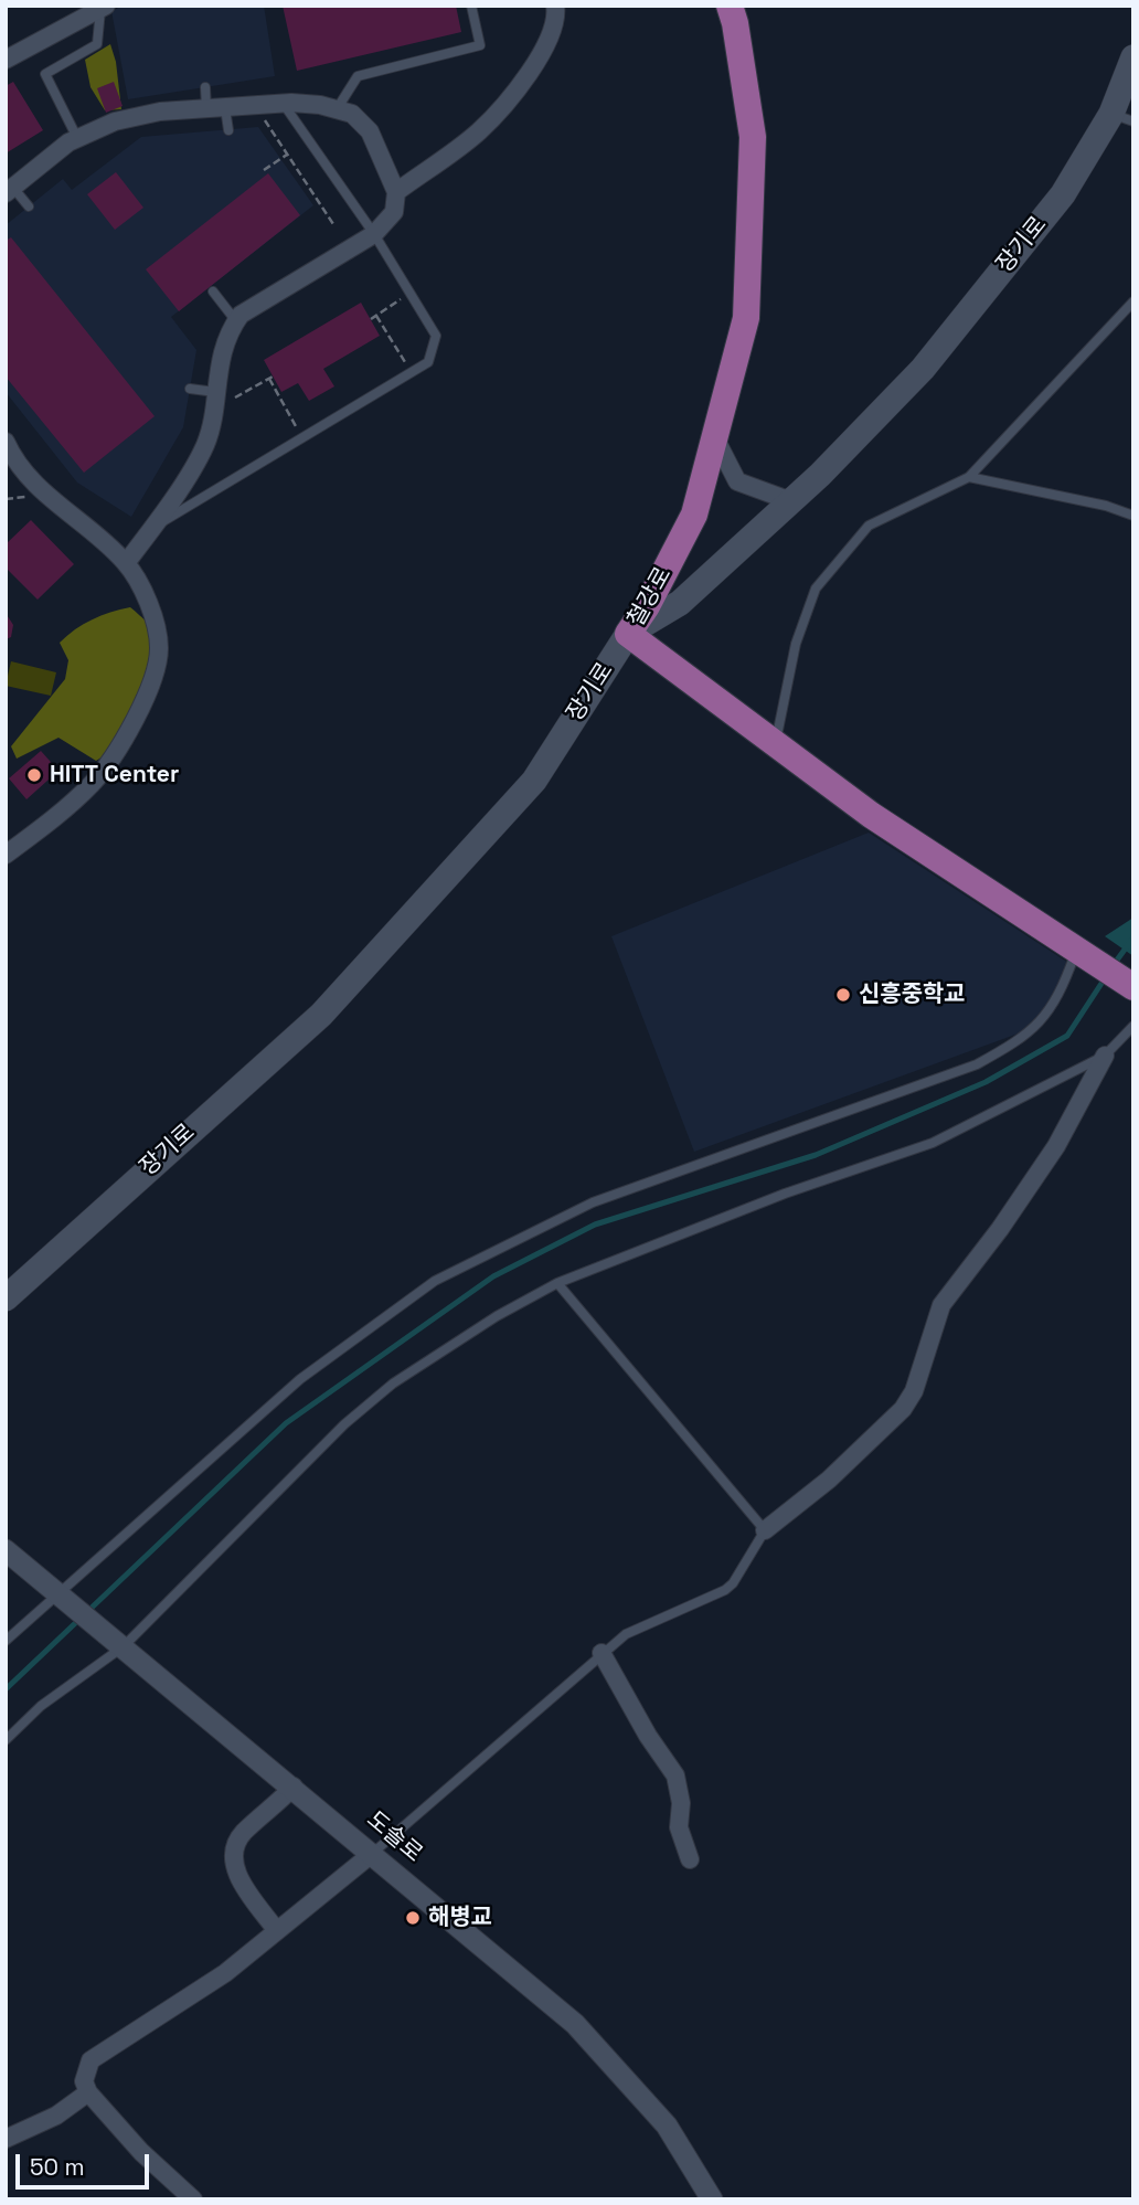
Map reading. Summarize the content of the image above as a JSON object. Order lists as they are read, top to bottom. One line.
{"streets":{"main road":["장기로","철강로"],"street":["도솔로"]},"crossings":[["장기로","철강로"]],"places":["HITT Center","신흥중학교","해병교"],"scale_bar":"50 m"}
